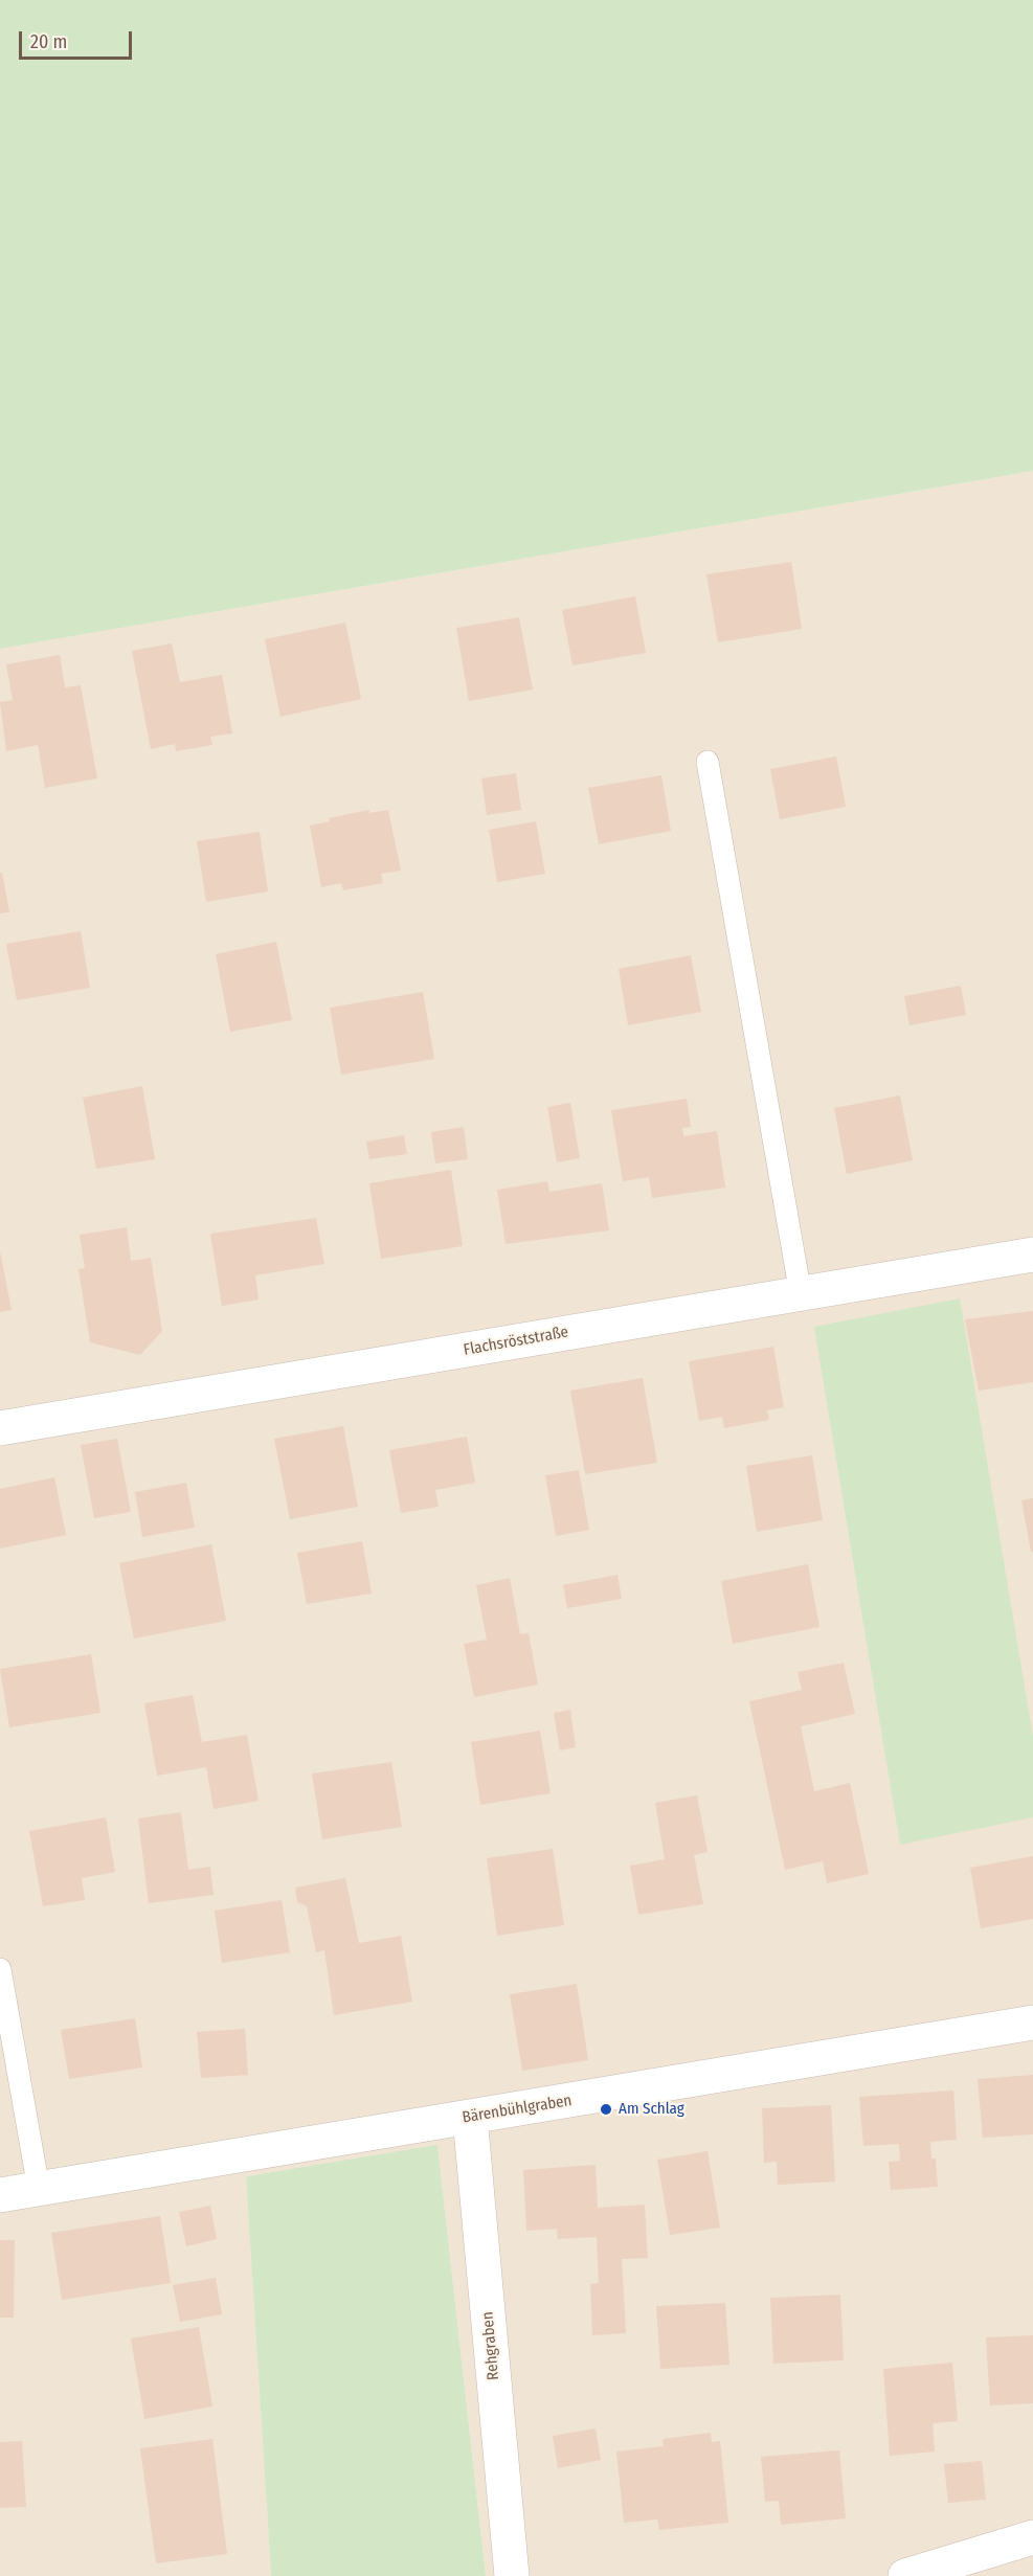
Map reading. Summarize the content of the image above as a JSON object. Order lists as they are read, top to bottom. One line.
{"streets":{"street":["Flachsröststraße","Bärenbühlgraben","Rehgraben"]},"crossings":[["Bärenbühlgraben","Rehgraben"]],"places":["Am Schlag"],"scale_bar":"20 m"}
